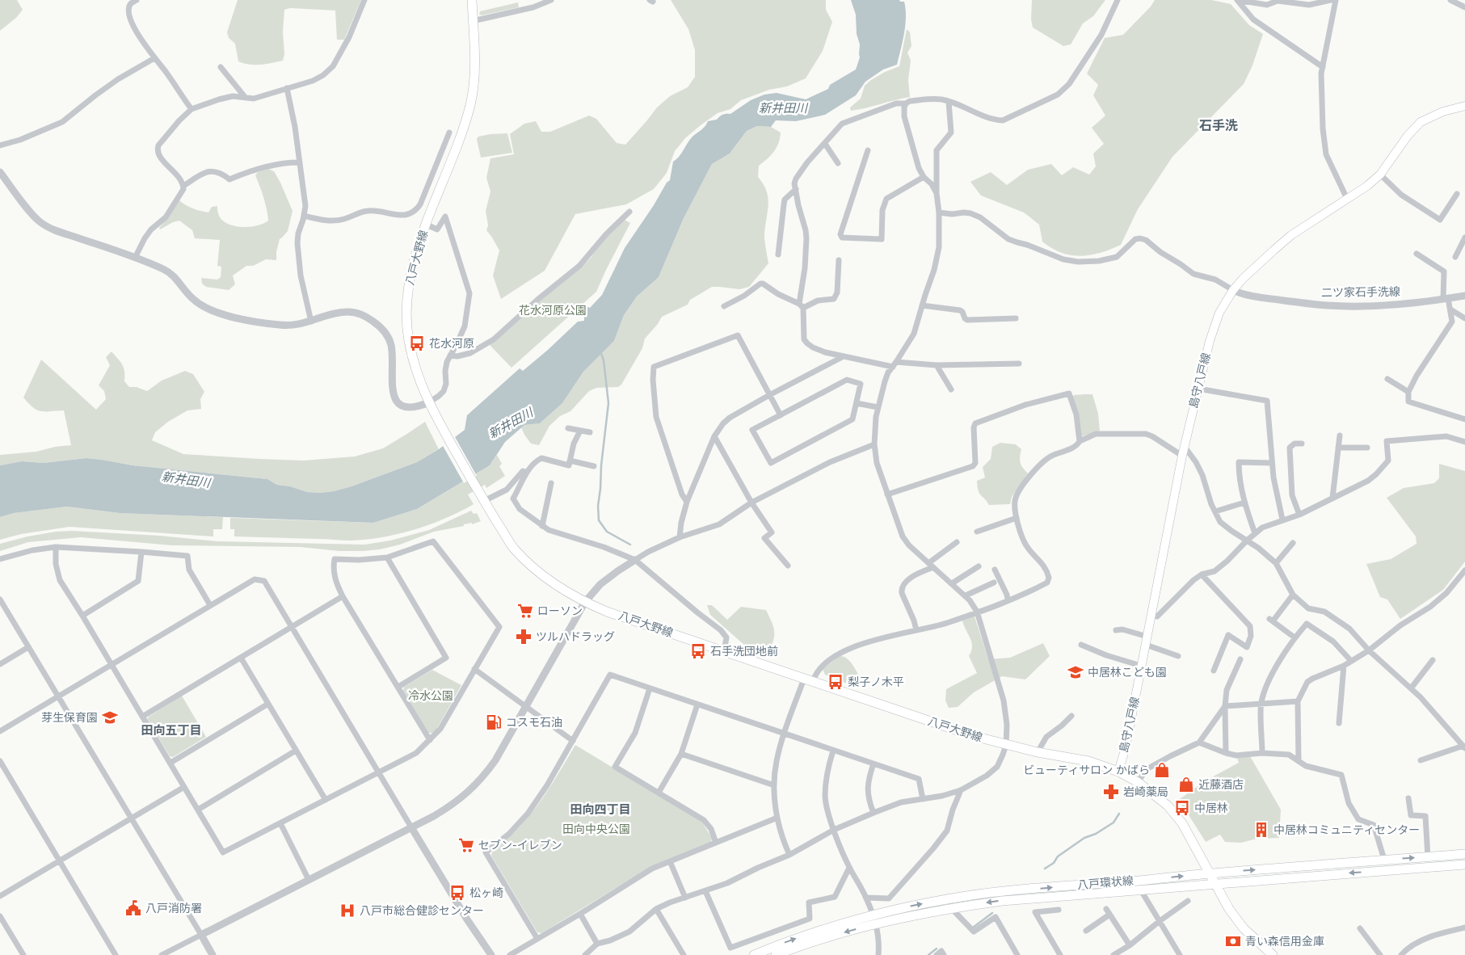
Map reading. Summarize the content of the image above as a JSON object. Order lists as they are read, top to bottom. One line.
{"streets":{"main road":["八戸大野線","島守八戸線","八戸環状線"],"street":["二ツ家石手洗線"]},"crossings":[["八戸大野線","島守八戸線"],["八戸大野線","八戸環状線"],["二ツ家石手洗線","島守八戸線"]],"districts":["石手洗","田向五丁目","田向四丁目"],"water":["新井田川"],"parks":["花水河原公園","冷水公園","田向中央公園"],"places":{"bus stop":["花水河原","石手洗団地前","梨子ノ木平","中居林","松ヶ崎"],"supermarket":["ローソン","セブン-イレブン"],"pharmacy":["ツルハドラッグ","岩崎薬局"],"school or university":["中居林こども園","芽生保育園"],"fuel station":["コスモ石油"],"shop":["ビューティサロン かばら","近藤酒店"],"building":["中居林コミュニティセンター"],"public building":["八戸消防署"],"hospital":["八戸市総合健診センター"],"bank":["青い森信用金庫"]}}
